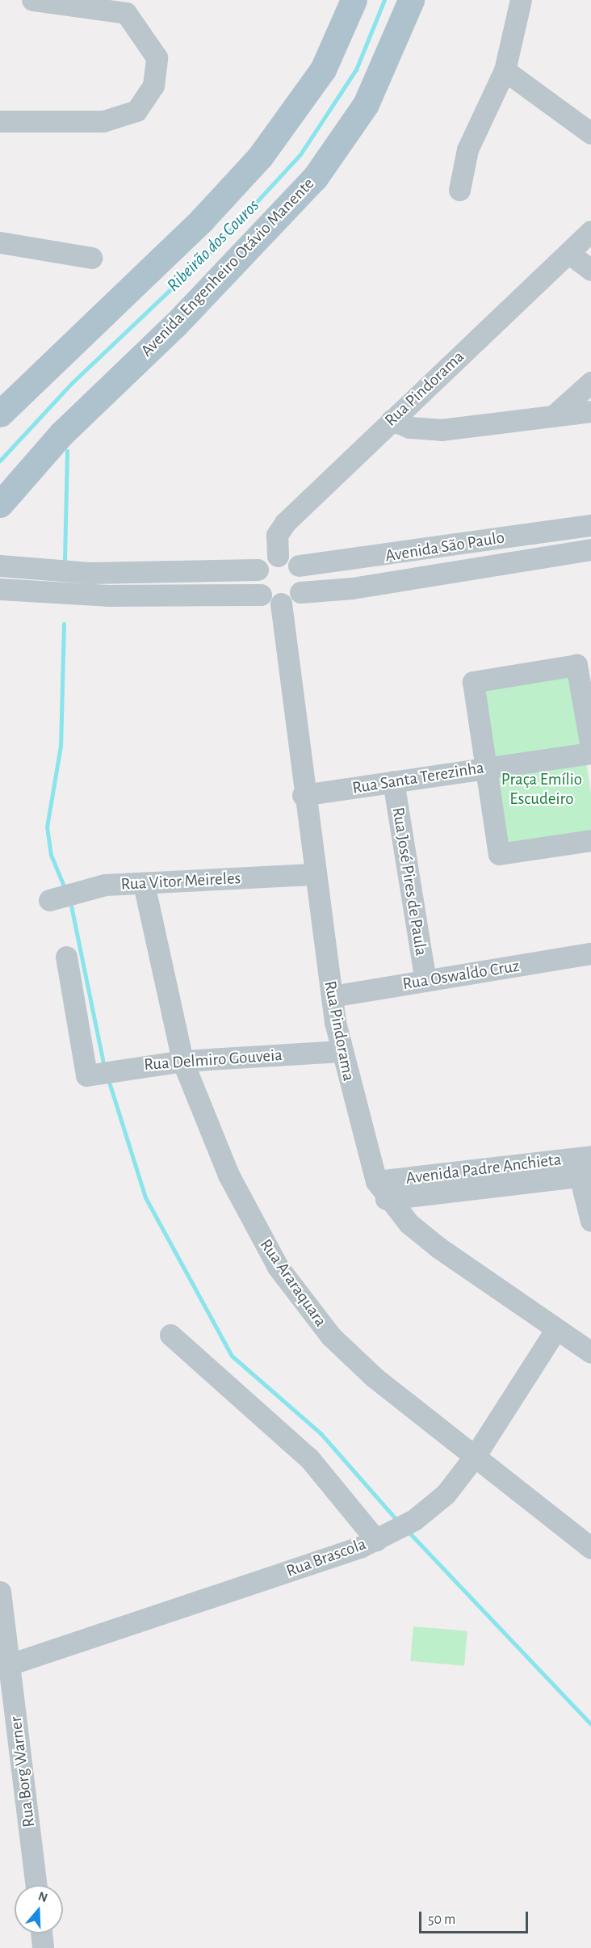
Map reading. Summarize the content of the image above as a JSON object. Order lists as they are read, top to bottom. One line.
{"streets":{"main road":["Avenida Engenheiro Otávio Manente"],"street":["Rua Pindorama","Avenida São Paulo","Rua Santa Terezinha","Rua Vitor Meireles","Rua José Pires de Paula","Rua Oswaldo Cruz","Rua Delmiro Gouveia","Avenida Padre Anchieta","Rua Araraquara","Rua Brascola","Rua Borg Warner"]},"crossings":[["Rua Pindorama","Avenida São Paulo"],["Rua Pindorama","Rua Santa Terezinha"],["Rua Pindorama","Rua Vitor Meireles"],["Rua Pindorama","Rua Oswaldo Cruz"],["Rua Pindorama","Rua Delmiro Gouveia"],["Rua Pindorama","Avenida Padre Anchieta"],["Rua Santa Terezinha","Rua José Pires de Paula"],["Rua Vitor Meireles","Rua Araraquara"],["Rua José Pires de Paula","Rua Oswaldo Cruz"],["Rua Delmiro Gouveia","Rua Araraquara"],["Rua Araraquara","Rua Brascola"],["Rua Brascola","Rua Borg Warner"]],"water":["Ribeirão dos Couros"],"parks":["Praça Emílio Escudeiro"],"scale_bar":"50 m","north":"top"}
